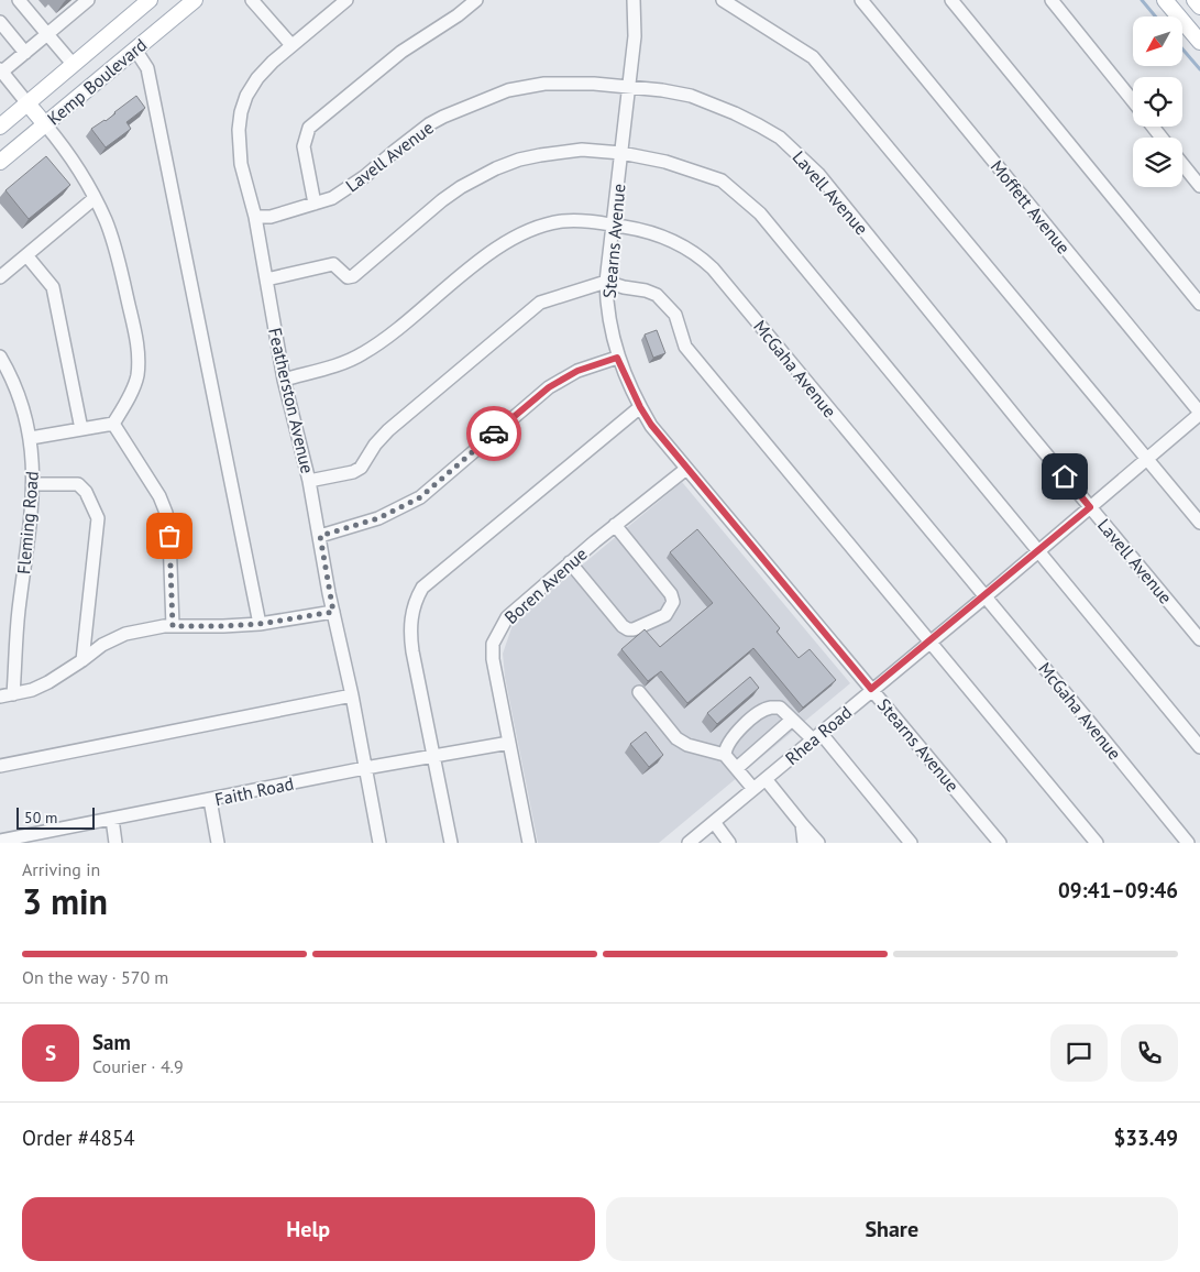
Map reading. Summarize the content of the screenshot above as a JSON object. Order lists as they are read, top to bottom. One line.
{"streets":{"main road":["Kemp Boulevard"],"street":["Lavell Avenue","Moffett Avenue","Stearns Avenue","McGaha Avenue","Featherston Avenue","Fleming Road","Boren Avenue","Rhea Road","Faith Road"]},"crossings":[["Lavell Avenue","Stearns Avenue"],["Lavell Avenue","Featherston Avenue"],["Lavell Avenue","Rhea Road"],["Moffett Avenue","Rhea Road"],["Stearns Avenue","McGaha Avenue"],["Stearns Avenue","Boren Avenue"],["Stearns Avenue","Rhea Road"],["McGaha Avenue","Featherston Avenue"],["McGaha Avenue","Rhea Road"],["Featherston Avenue","Faith Road"],["Boren Avenue","Faith Road"]],"scale_bar":"50 m","north":"bottom left","page":{"scale":"50 m","heading":["3 min","Arriving in","09:41–09:46"],"panel":["Sam","Courier · 4.9","Order #4854","$33.49"],"bar":"On the way · 570 m","round":"S","buttons":["Help","Share"]}}
